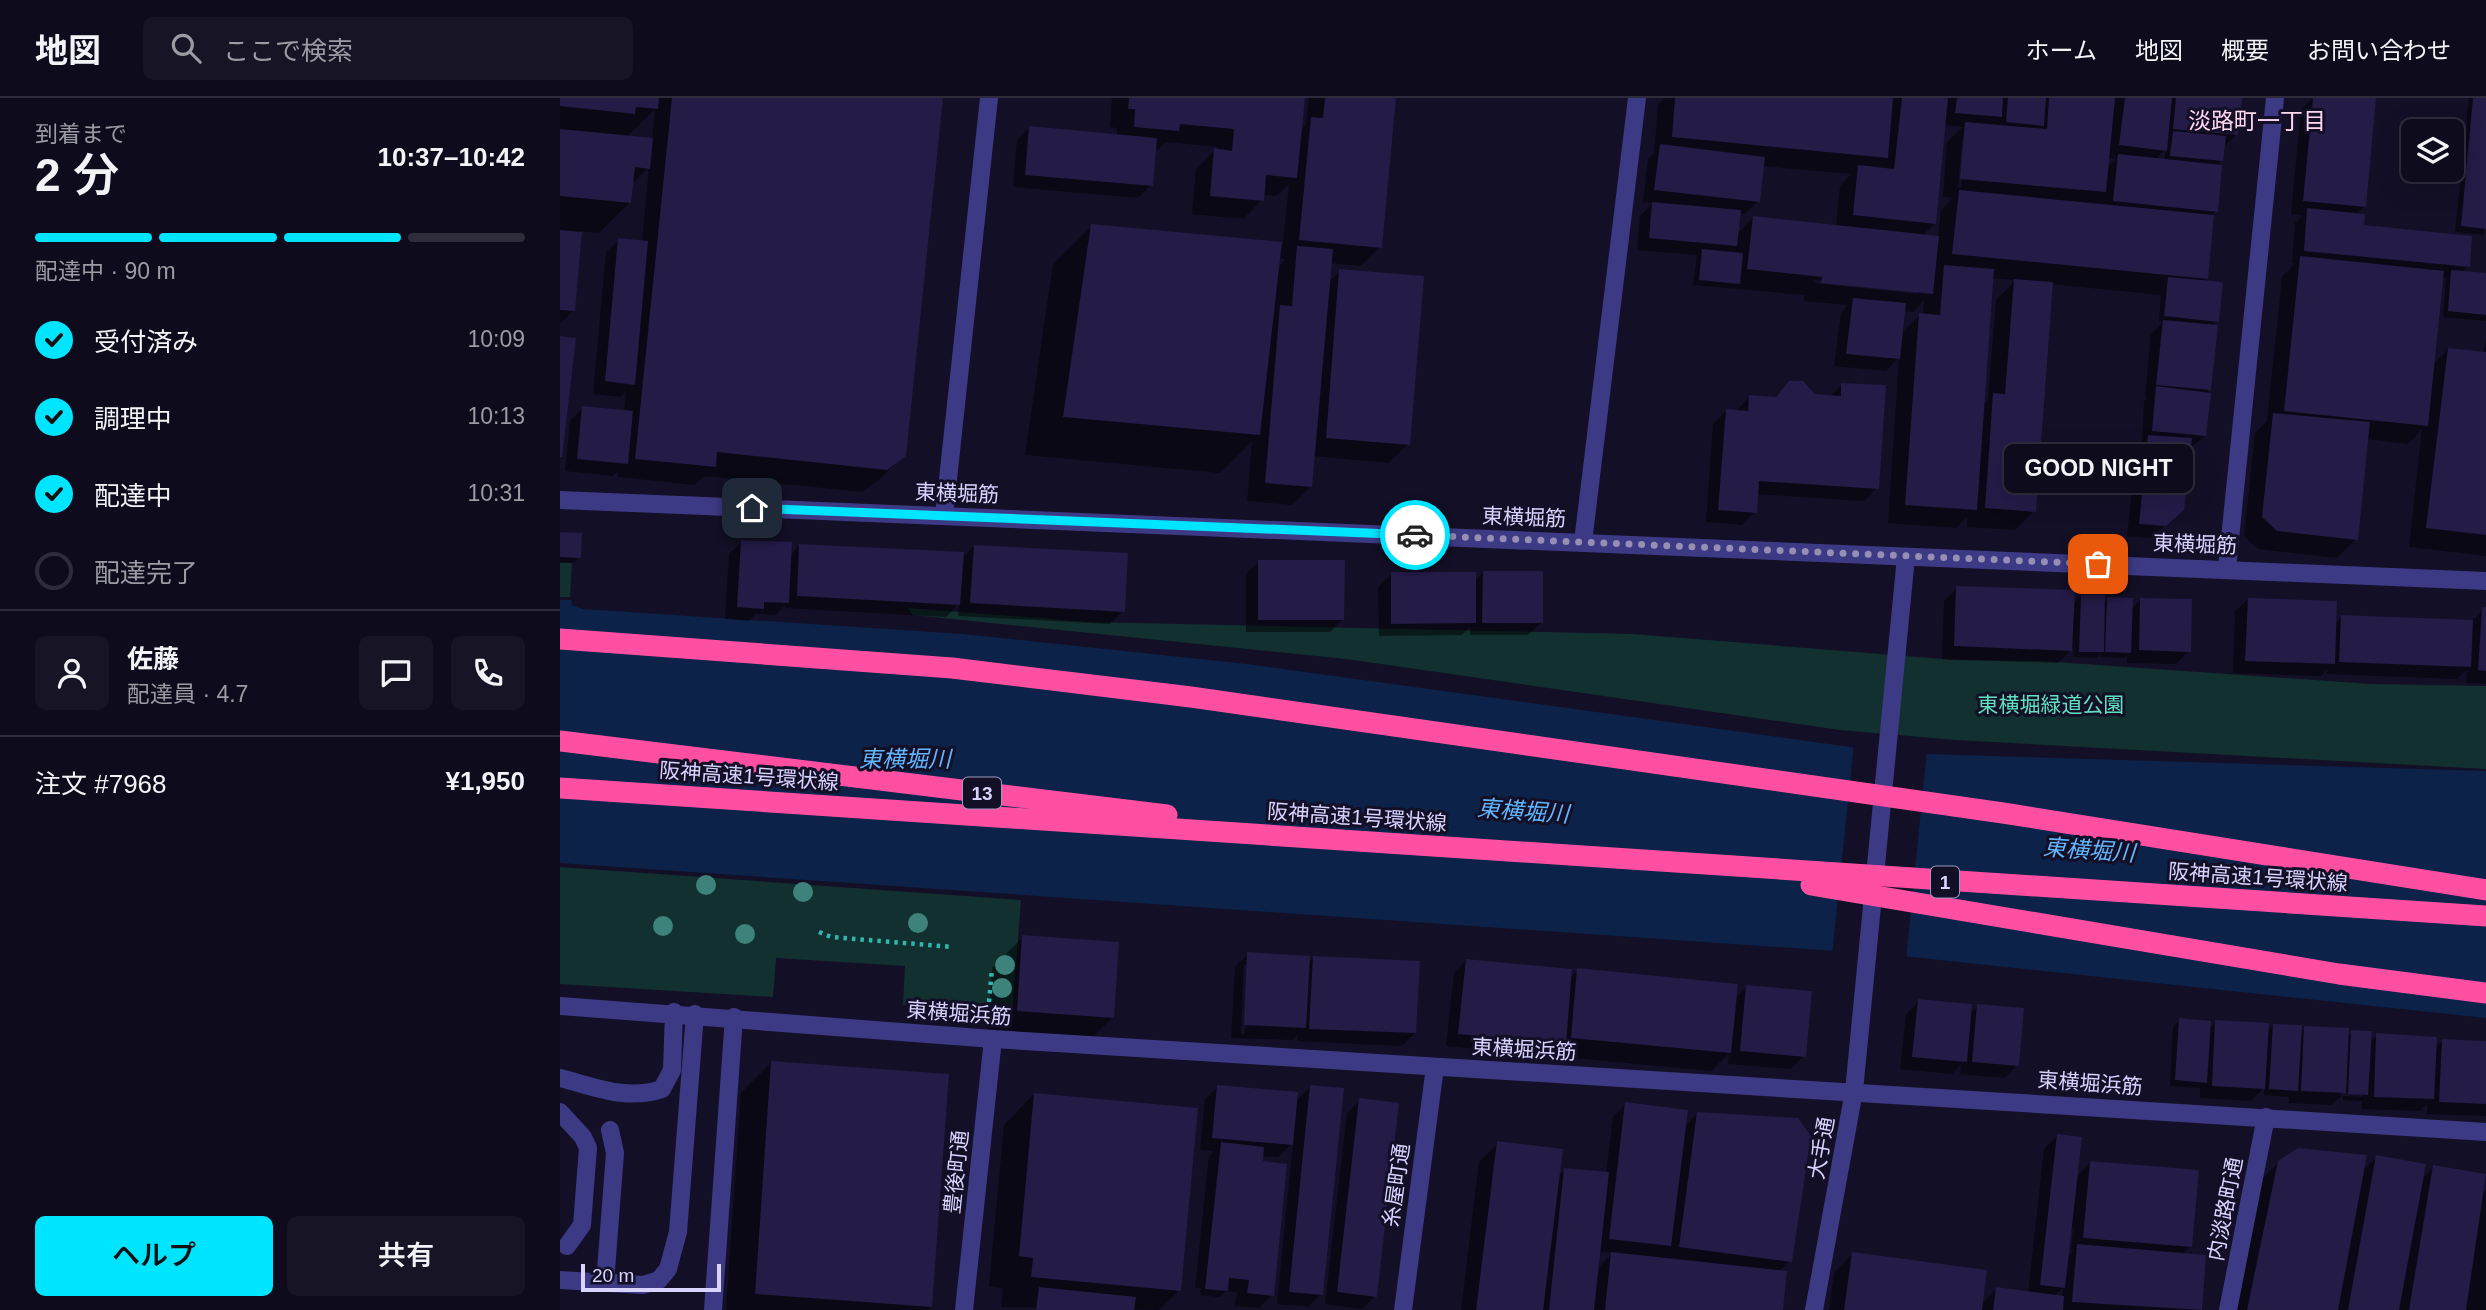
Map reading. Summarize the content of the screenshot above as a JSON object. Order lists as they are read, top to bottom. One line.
{"streets":{"highway":["阪神高速1号環状線","13","1"],"street":["東横堀筋","東横堀浜筋","大手通","豊後町通","糸屋町通","内淡路町通"]},"crossings":[["東横堀筋","大手通"],["阪神高速1号環状線","13"],["東横堀浜筋","大手通"],["東横堀浜筋","豊後町通"],["東横堀浜筋","糸屋町通"],["東横堀浜筋","内淡路町通"]],"districts":["淡路町一丁目"],"water":["東横堀川"],"parks":["東横堀緑道公園"],"places":["GOOD NIGHT"],"scale_bar":"20 m","page":{"header":"地図","search":"ここで検索","nav":["ホーム","地図","概要","お問い合わせ"],"heading":["2 分","到着まで","10:37–10:42"],"panel":["佐藤","配達員 · 4.7","注文 #7968","¥1,950"],"bar":"配達中 · 90 m","list":[["受付済み","10:09"],["調理中","10:13"],["配達中","10:31"],"配達完了"],"bubble":"GOOD NIGHT","buttons":["ヘルプ","共有"],"scale":"20 m"}}
